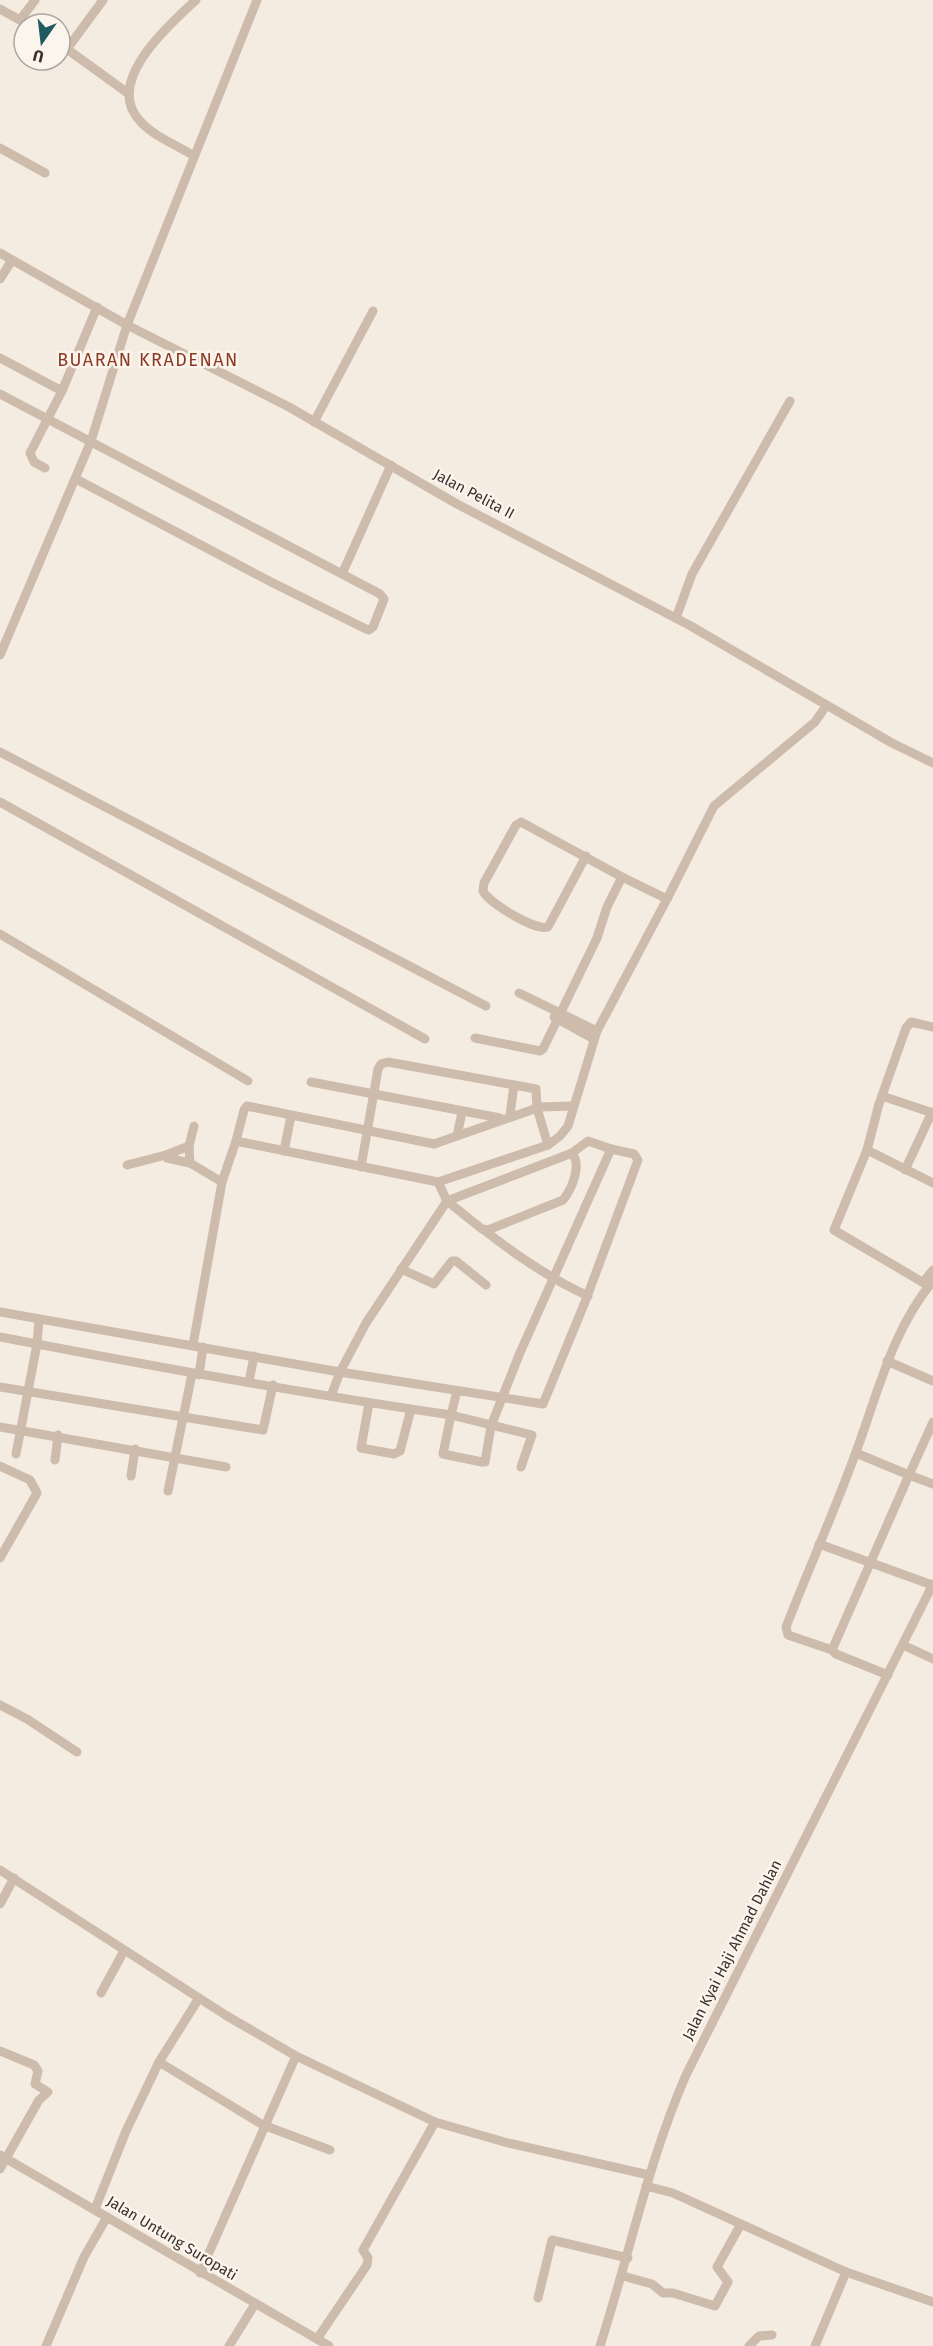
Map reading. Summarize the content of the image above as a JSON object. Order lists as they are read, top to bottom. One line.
{"streets":{"street":["Jalan Pelita II","Jalan Kyai Haji Ahmad Dahlan","Jalan Untung Suropati"]},"districts":["BUARAN KRADENAN"],"north":"bottom"}
